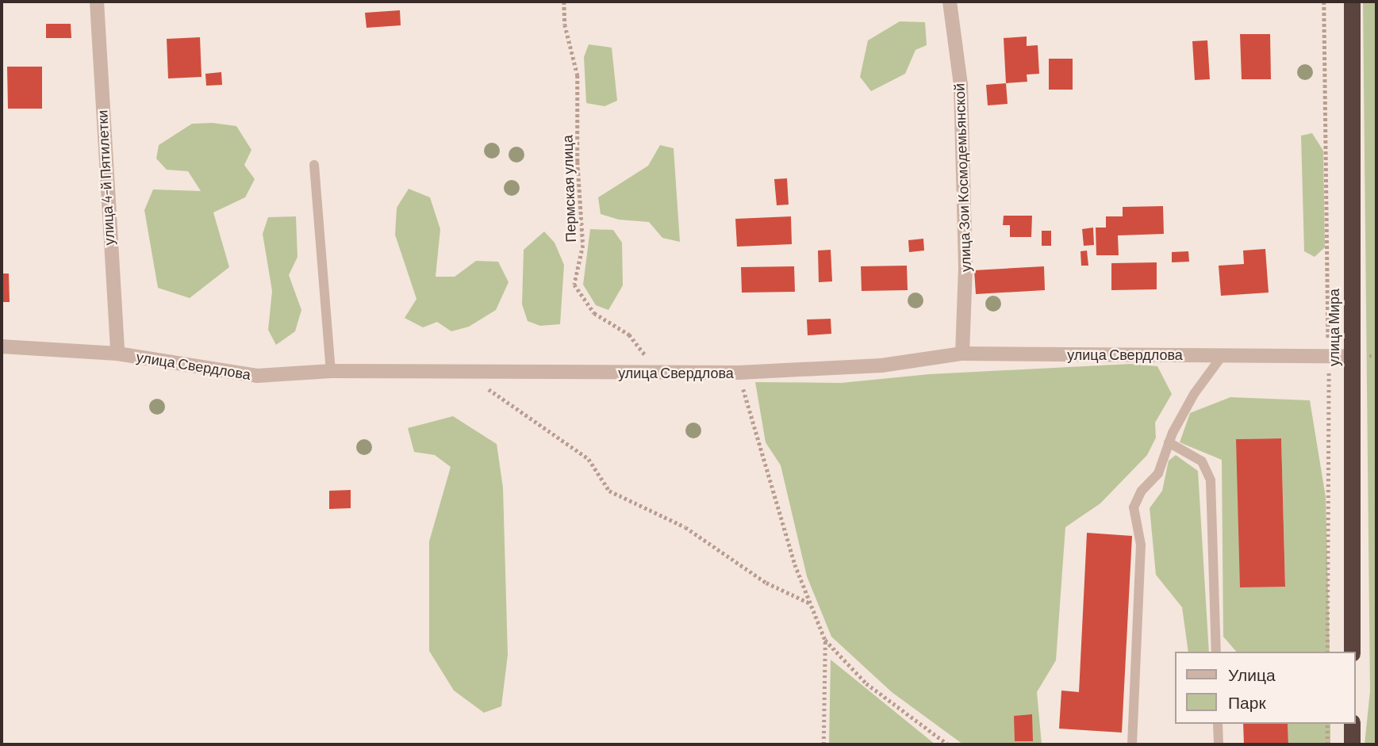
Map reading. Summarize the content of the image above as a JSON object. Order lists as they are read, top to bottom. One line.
{"streets":{"highway":["улица Мира"],"street":["улица 4-й Пятилетки","улица Зои Космодемьянской","улица Свердлова"],"path":["Пермская улица"]},"crossings":[["улица 4-й Пятилетки","улица Свердлова"],["улица Зои Космодемьянской","улица Свердлова"],["Пермская улица","улица Свердлова"],["улица Мира","улица Свердлова"]],"legend":["Улица","Парк"]}
